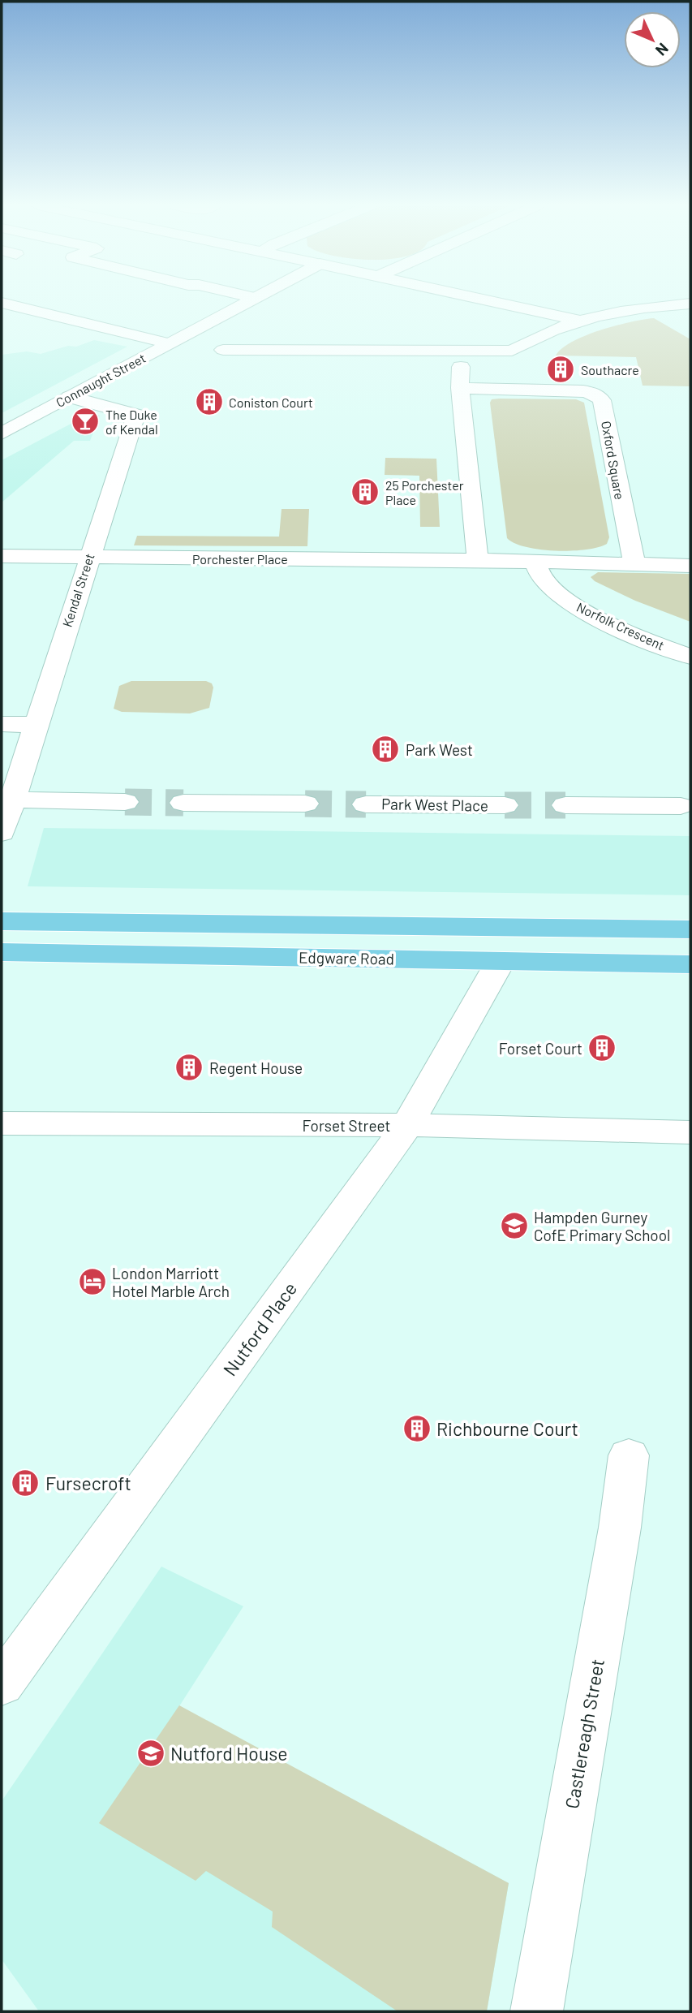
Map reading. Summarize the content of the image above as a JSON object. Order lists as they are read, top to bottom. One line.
{"streets":{"highway":["Edgware Road"],"street":["Connaught Street","Oxford Square","Porchester Place","Kendal Street","Norfolk Crescent","Park West Place","Forset Street","Nutford Place","Castlereagh Street"]},"crossings":[["Connaught Street","Kendal Street"],["Porchester Place","Kendal Street"],["Porchester Place","Norfolk Crescent"],["Edgware Road","Nutford Place"],["Forset Street","Nutford Place"]],"places":{"building":["Southacre","Coniston Court","25 Porchester Place","Park West","Forset Court","Regent House","Richbourne Court","Fursecroft"],"bar":["The Duke of Kendal"],"school or university":["Hampden Gurney CofE Primary School","Nutford House"],"hotel":["London Marriott Hotel Marble Arch"]},"north":"bottom right"}
